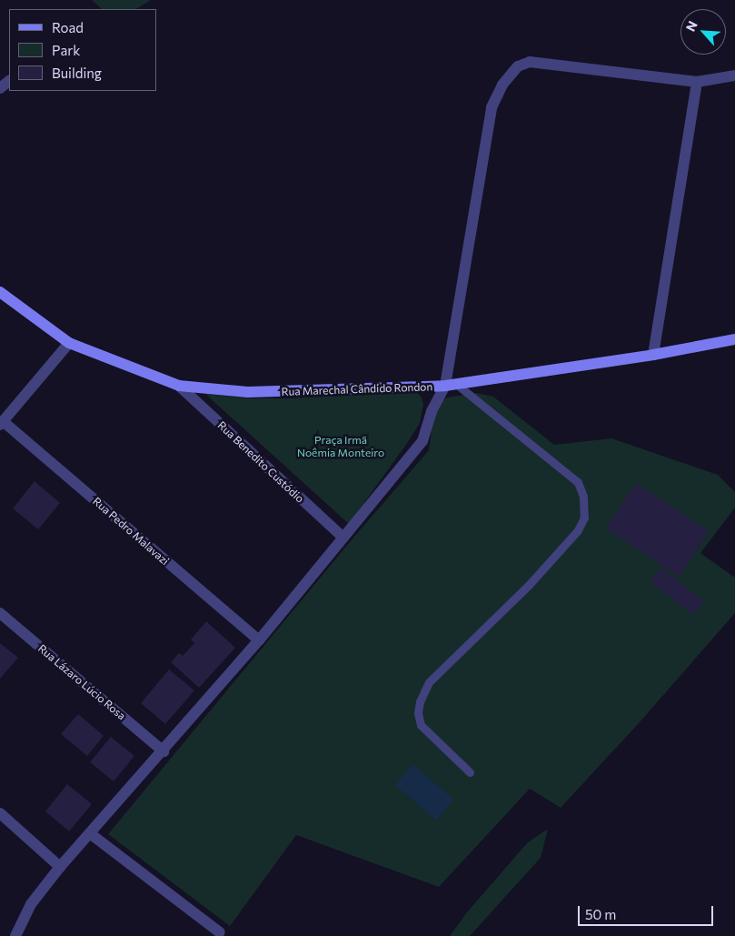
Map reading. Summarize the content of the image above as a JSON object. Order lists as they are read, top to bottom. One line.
{"streets":{"street":["Rua Marechal Cândido Rondon","Rua Benedito Custódio","Rua Pedro Malavazi","Rua Lázaro Lúcio Rosa"]},"crossings":[["Rua Marechal Cândido Rondon","Rua Benedito Custódio"]],"parks":["Praça Irmã Noêmia Monteiro"],"legend":["Road","Park","Building"],"scale_bar":"50 m","north":"top left"}
